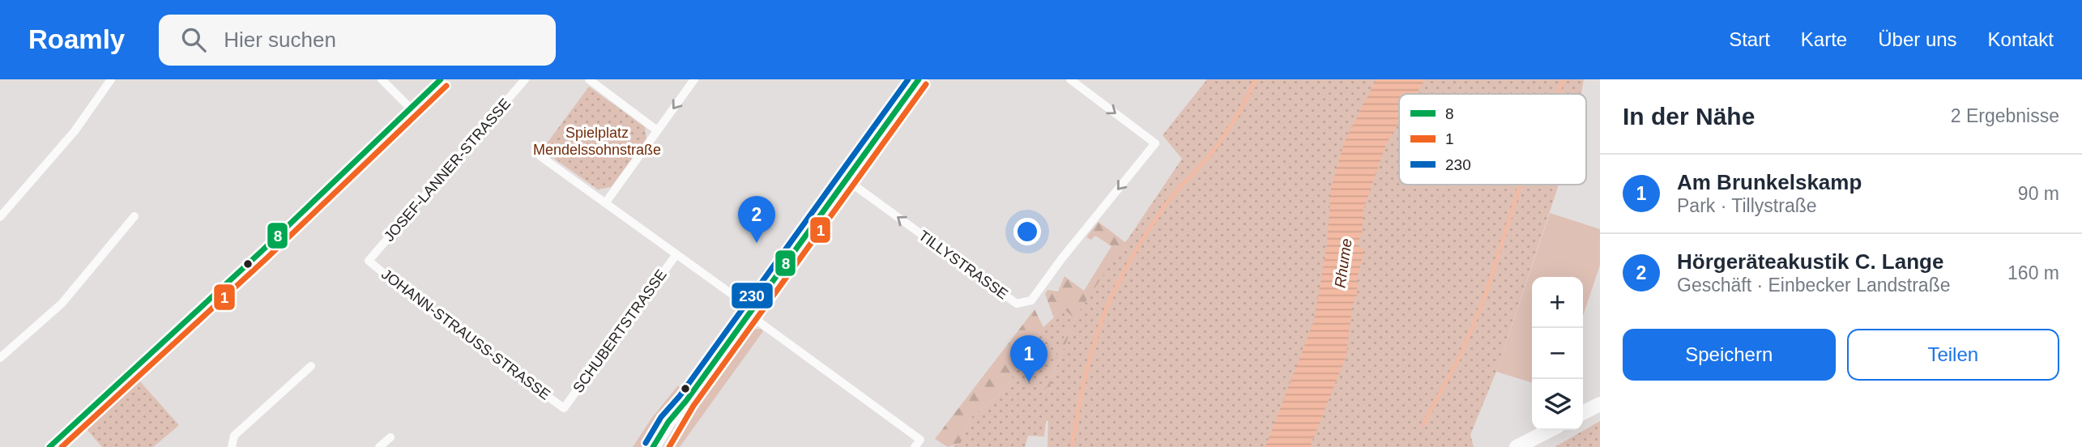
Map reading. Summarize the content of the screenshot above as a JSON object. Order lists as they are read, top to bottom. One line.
{"streets":{"street":["JOSEF-LANNER-STRASSE","TILLYSTRASSE","SCHUBERTSTRASSE","JOHANN-STRAUSS-STRASSE"]},"crossings":[["JOSEF-LANNER-STRASSE","JOHANN-STRAUSS-STRASSE"],["SCHUBERTSTRASSE","JOHANN-STRAUSS-STRASSE"]],"water":["Rhume"],"parks":["Spielplatz Mendelssohnstraße"],"lines":["transit line 8","transit line 230","transit line 1"],"legend":["8","1","230"],"page":{"header":"Roamly","search":"Hier suchen","nav":["Start","Karte","Über uns","Kontakt"],"heading":["In der Nähe","2 Ergebnisse"],"list":[{"mark":"1","name":"Am Brunkelskamp","note":"Park · Tillystraße","value":"90 m"},{"mark":"2","name":"Hörgeräteakustik C. Lange","note":"Geschäft · Einbecker Landstraße","value":"160 m"}],"pins":["2","1"],"map_buttons":["+","−"],"buttons":["Speichern","Teilen"]}}
